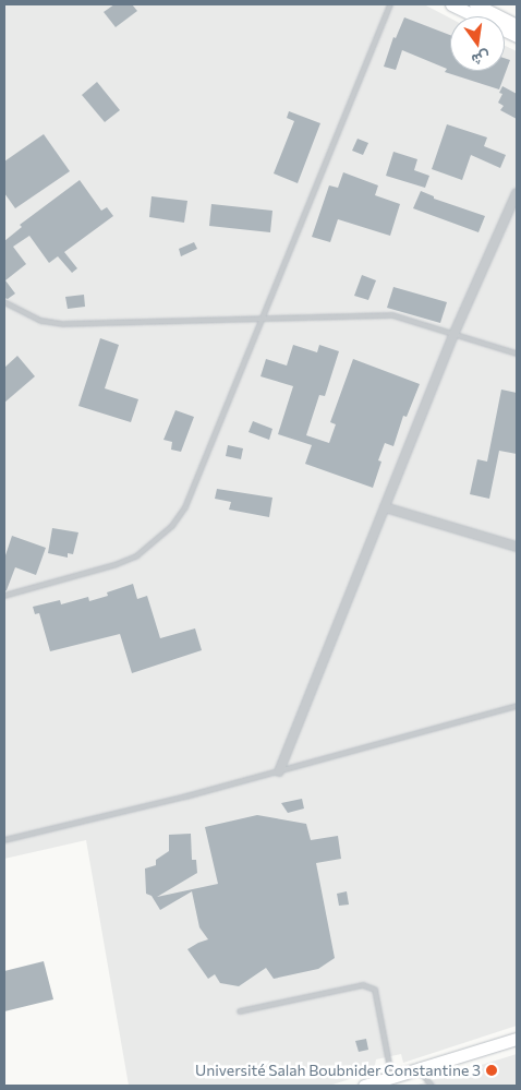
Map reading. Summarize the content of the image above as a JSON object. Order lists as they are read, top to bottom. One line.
{"places":["Université Salah Boubnider Constantine 3"],"north":"bottom"}
